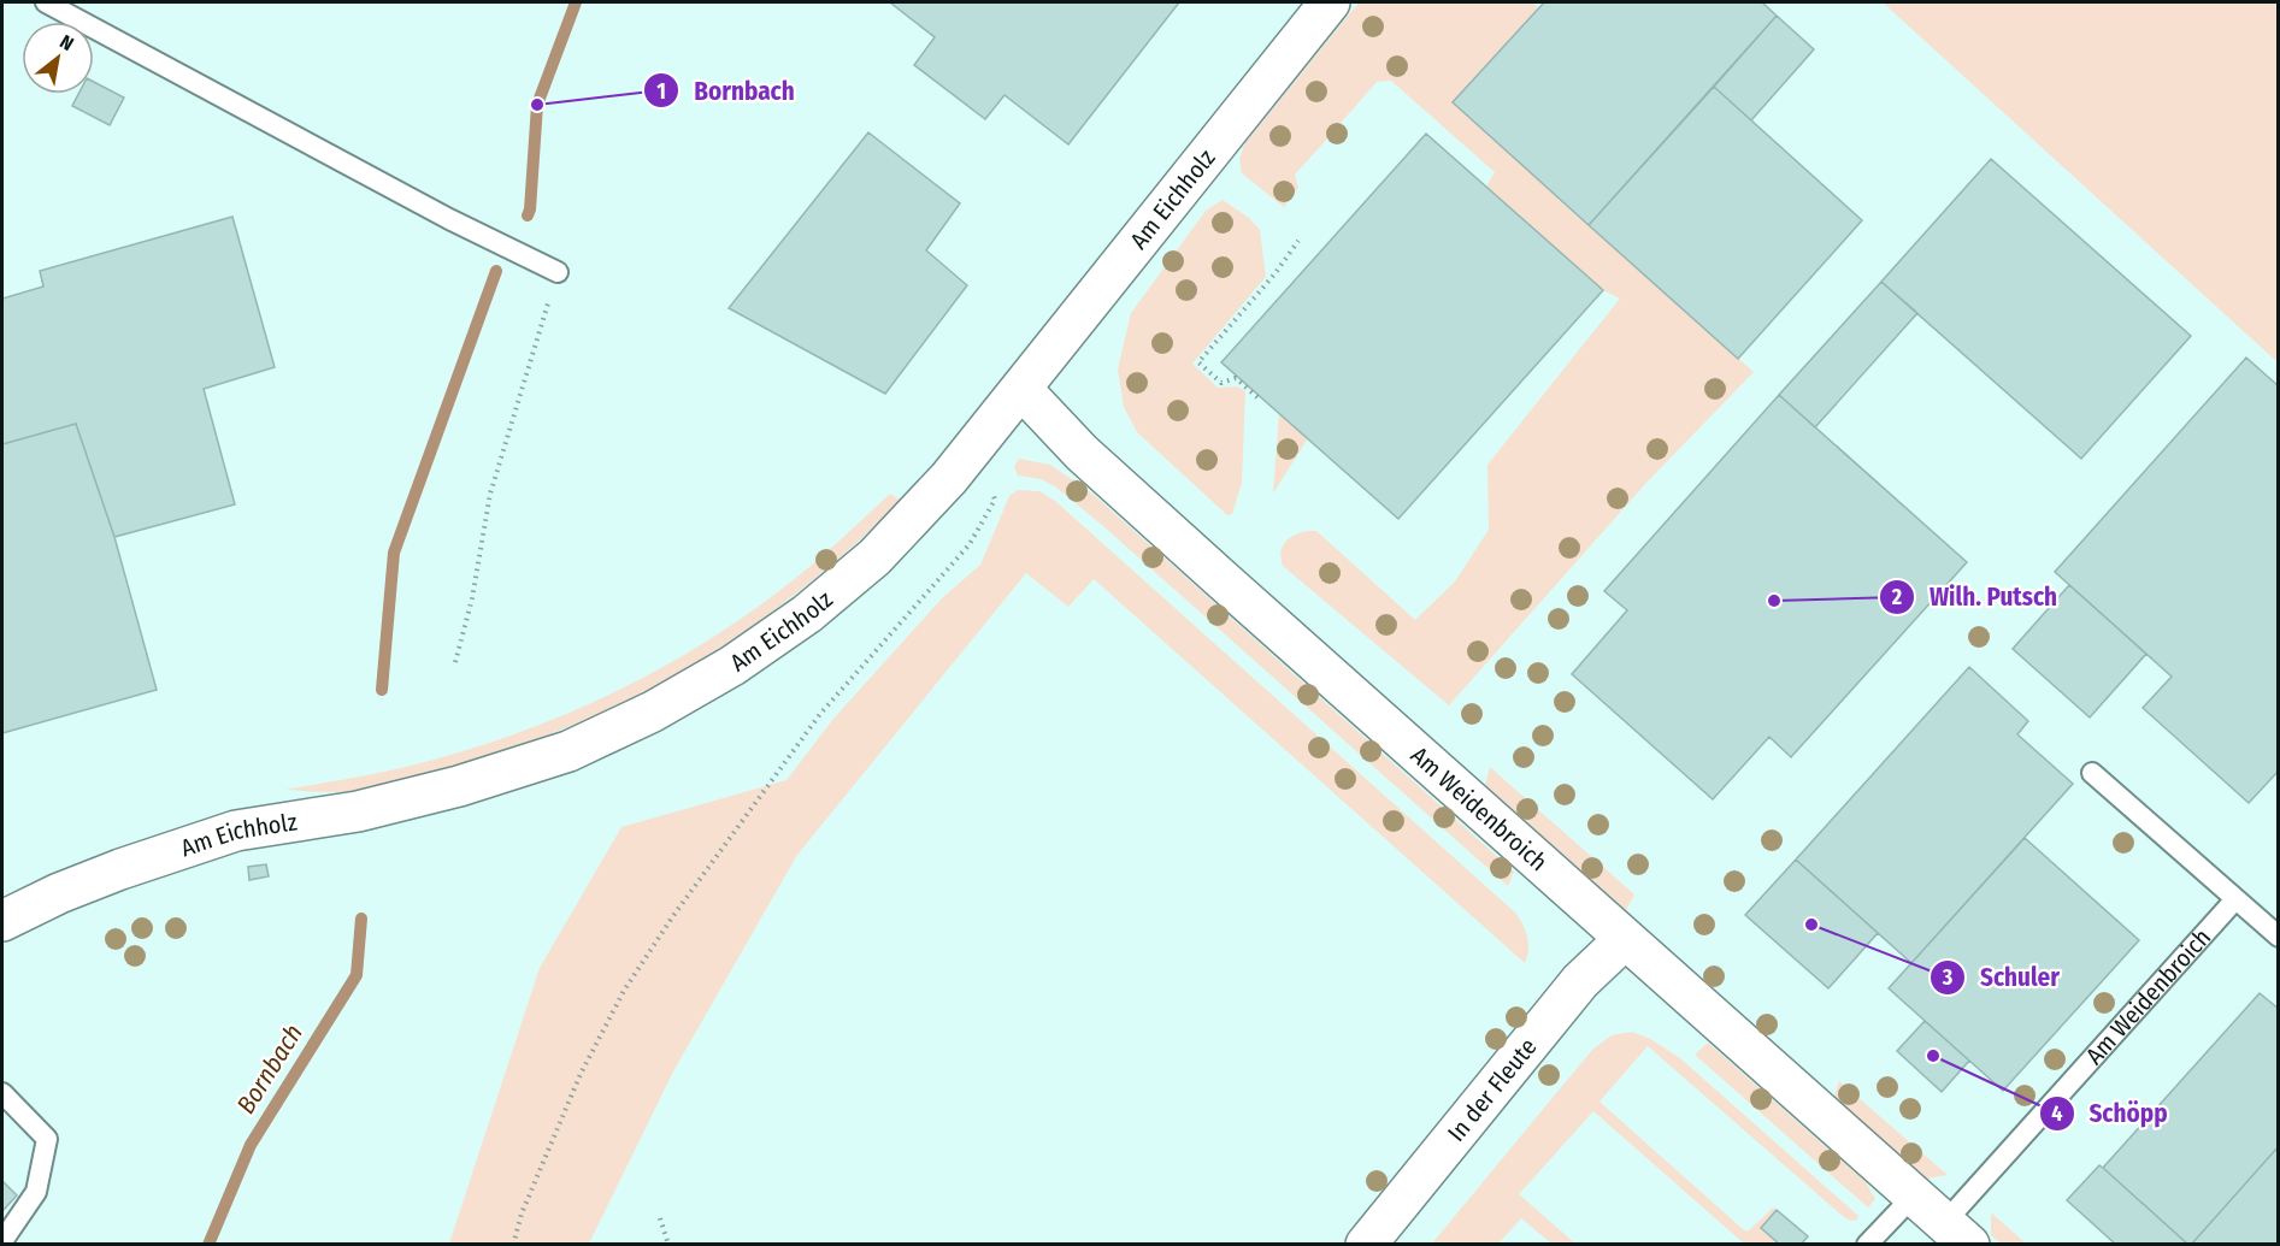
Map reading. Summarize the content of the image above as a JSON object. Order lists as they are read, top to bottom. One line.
{"streets":{"main road":["Am Eichholz","Am Weidenbroich","In der Fleute"]},"crossings":[["Am Eichholz","Am Weidenbroich"],["Am Weidenbroich","In der Fleute"]],"water":["Bornbach"],"places":["Bornbach","Wilh. Putsch","Schuler","Schöpp"],"north":"top right"}
